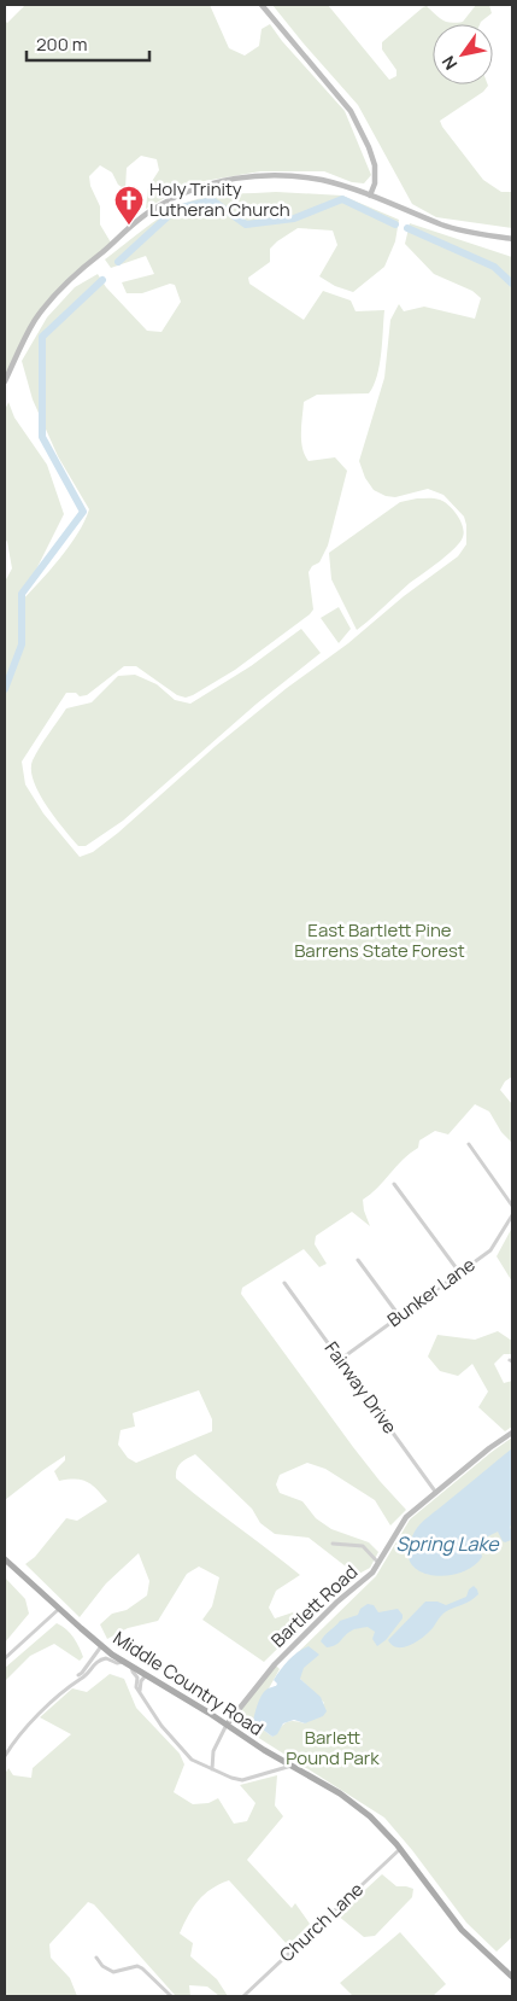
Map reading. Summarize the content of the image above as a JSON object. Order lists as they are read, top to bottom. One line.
{"streets":{"main road":["Bartlett Road","Middle Country Road"],"street":["Bunker Lane","Fairway Drive","Church Lane"]},"crossings":[["Bunker Lane","Fairway Drive"],["Fairway Drive","Bartlett Road"],["Bartlett Road","Middle Country Road"],["Middle Country Road","Church Lane"]],"water":["Spring Lake"],"parks":["East Bartlett Pine Barrens State Forest","Barlett Pound Park"],"places":{"church":["Holy Trinity Lutheran Church"]},"scale_bar":"200 m","north":"bottom left"}
